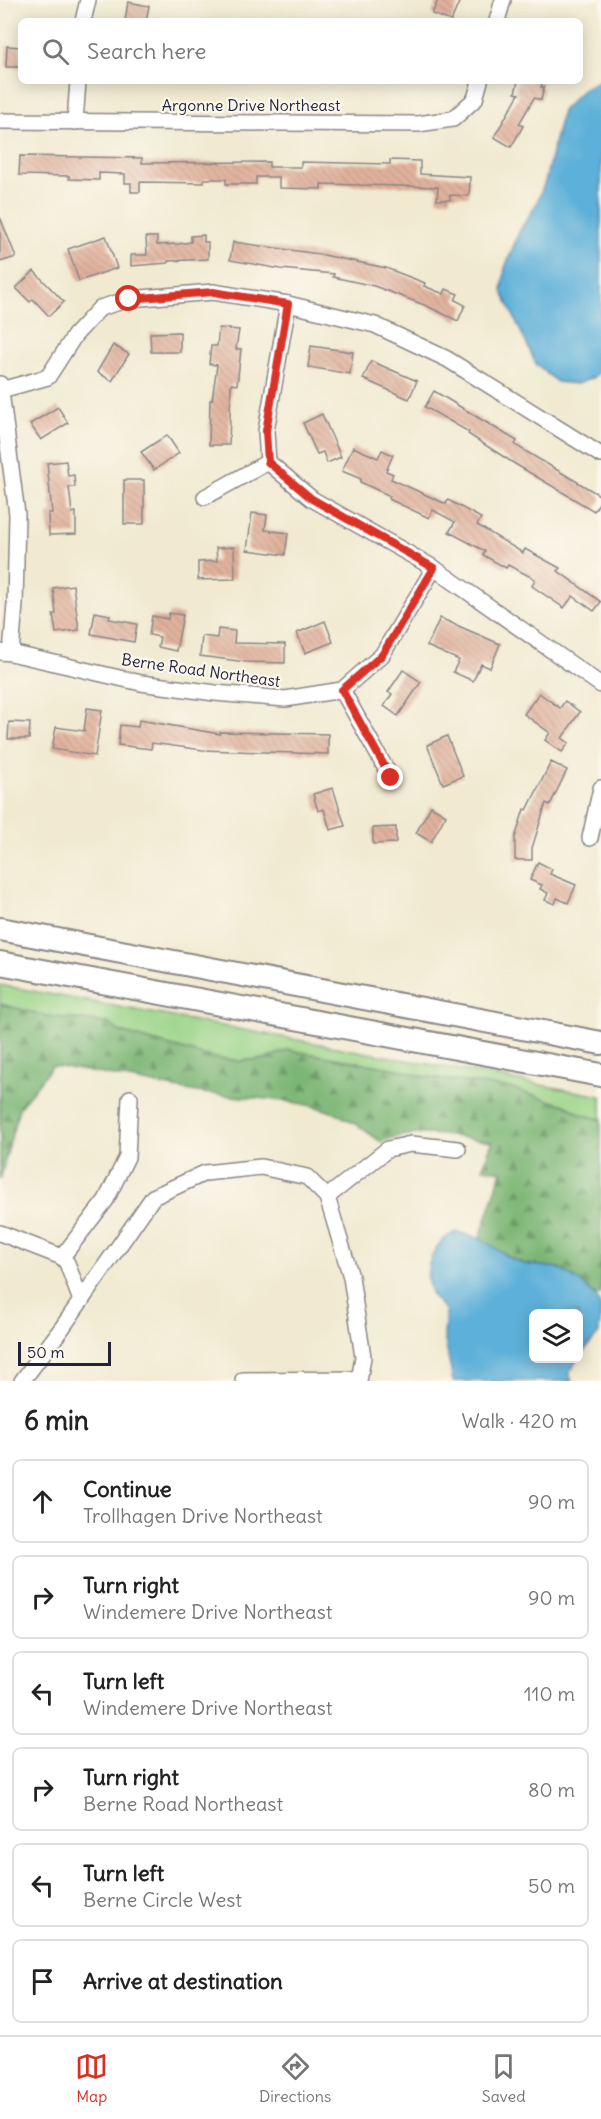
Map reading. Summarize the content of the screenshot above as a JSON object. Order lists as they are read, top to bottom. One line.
{"streets":{"street":["Argonne Drive Northeast","Berne Road Northeast"]},"scale_bar":"50 m","page":{"search":"Search here","scale":"50 m","heading":["6 min","Walk · 420 m"],"list":[["Continue","Trollhagen Drive Northeast","90 m"],["Turn right","Windemere Drive Northeast","90 m"],["Turn left","Windemere Drive Northeast","110 m"],["Turn right","Berne Road Northeast","80 m"],["Turn left","Berne Circle West","50 m"],"Arrive at destination"],"nav":["Map","Directions","Saved"]}}
